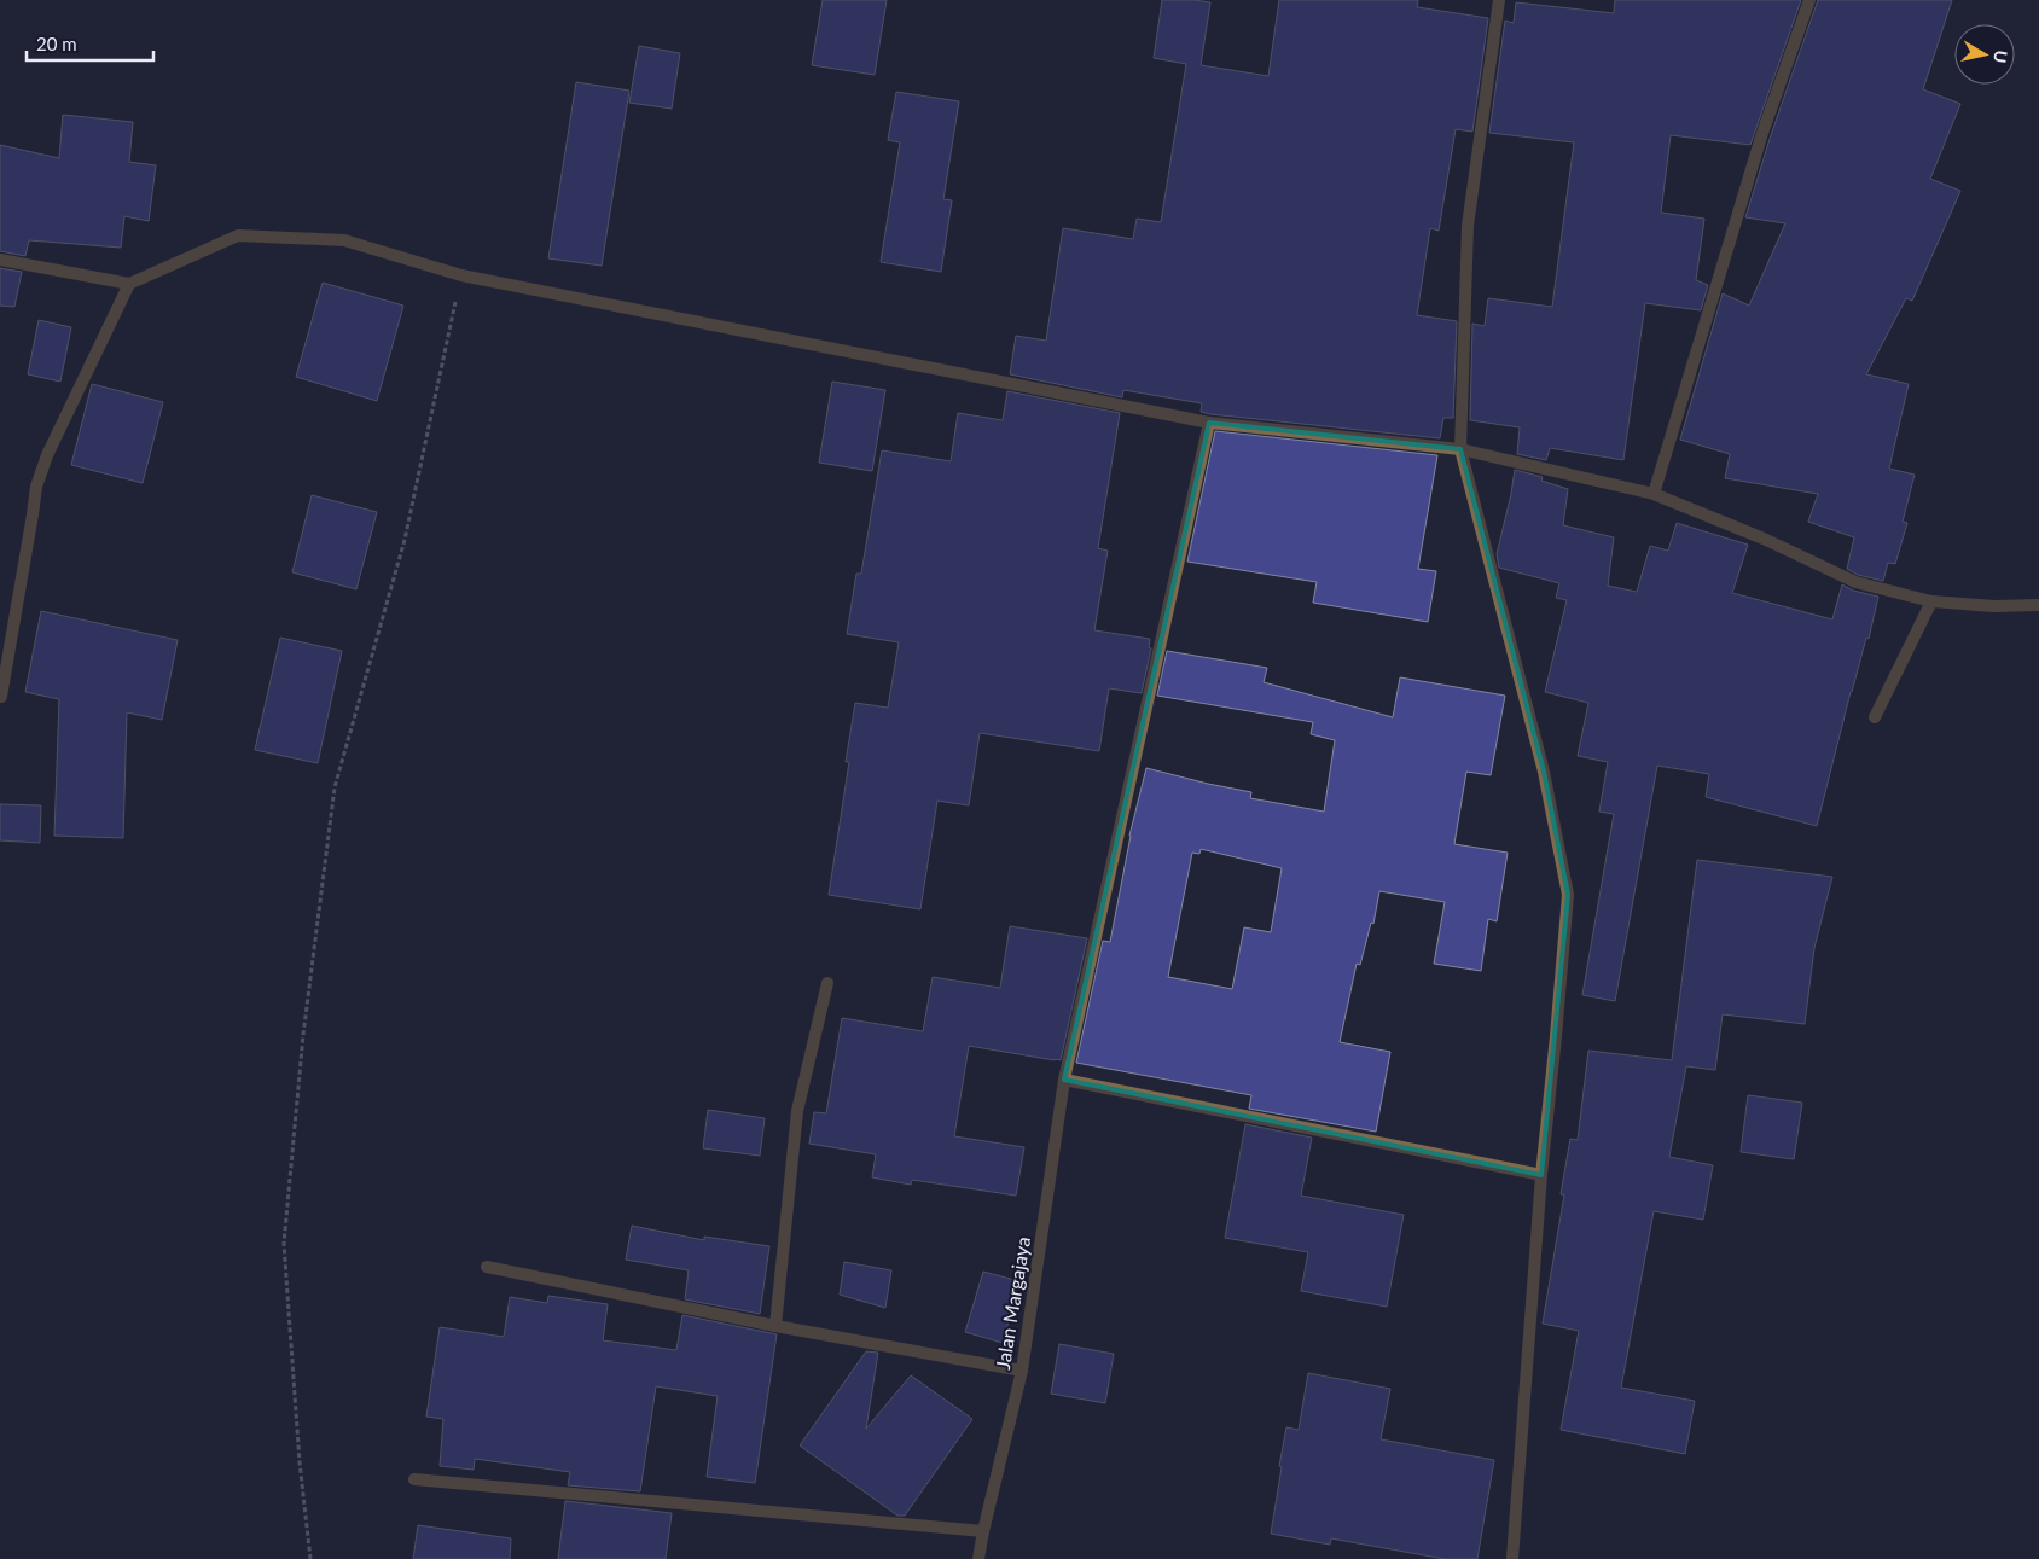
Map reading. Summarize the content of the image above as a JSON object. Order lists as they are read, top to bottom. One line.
{"streets":{"street":["Jalan Margajaya"]},"scale_bar":"20 m","north":"right"}
